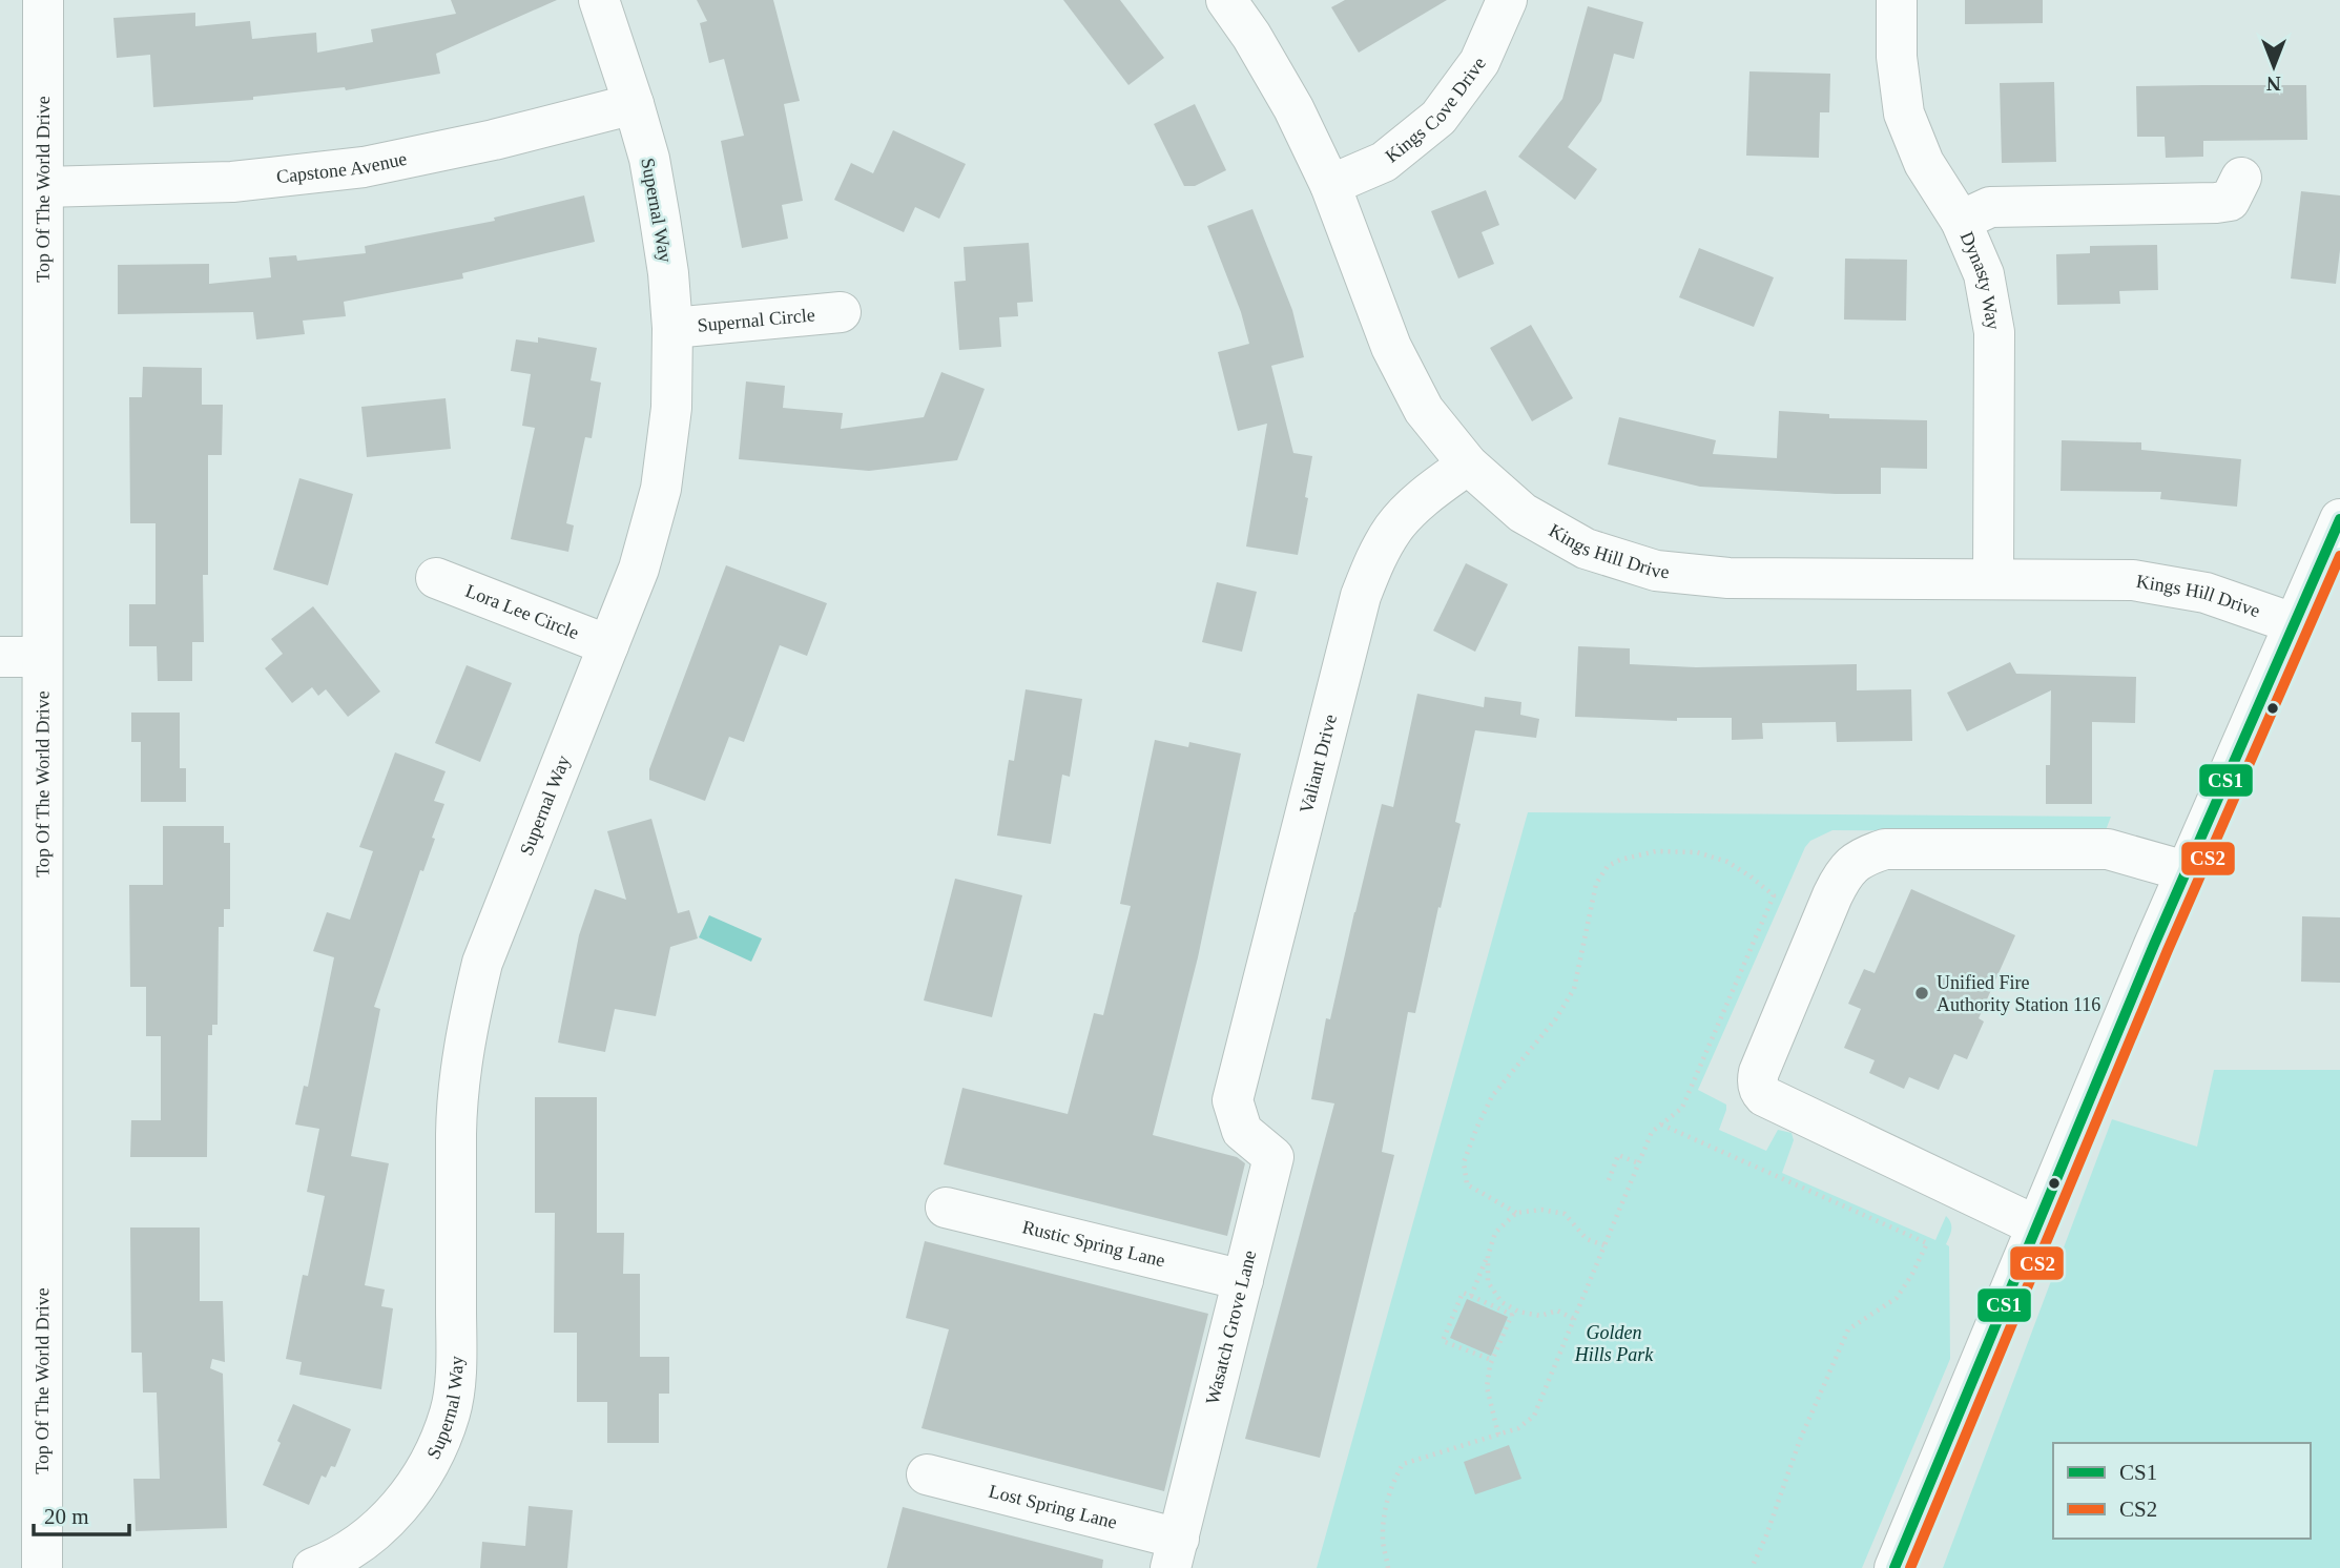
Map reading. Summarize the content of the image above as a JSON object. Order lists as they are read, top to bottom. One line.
{"streets":{"street":["Kings Cove Drive","Capstone Avenue","Top Of The World Drive","Supernal Way","Dynasty Way","Supernal Circle","Kings Hill Drive","Lora Lee Circle","Valiant Drive","Rustic Spring Lane","Wasatch Grove Lane","Lost Spring Lane"]},"crossings":[["Kings Cove Drive","Kings Hill Drive"],["Capstone Avenue","Top Of The World Drive"],["Capstone Avenue","Supernal Way"],["Supernal Way","Supernal Circle"],["Supernal Way","Lora Lee Circle"],["Dynasty Way","Kings Hill Drive"],["Kings Hill Drive","Valiant Drive"],["Valiant Drive","Wasatch Grove Lane"],["Rustic Spring Lane","Wasatch Grove Lane"],["Wasatch Grove Lane","Lost Spring Lane"]],"parks":["Golden Hills Park"],"places":["Unified Fire Authority Station 116"],"lines":["transit line CS1","transit line CS2"],"legend":["CS1","CS2"],"scale_bar":"20 m","north":"bottom"}
